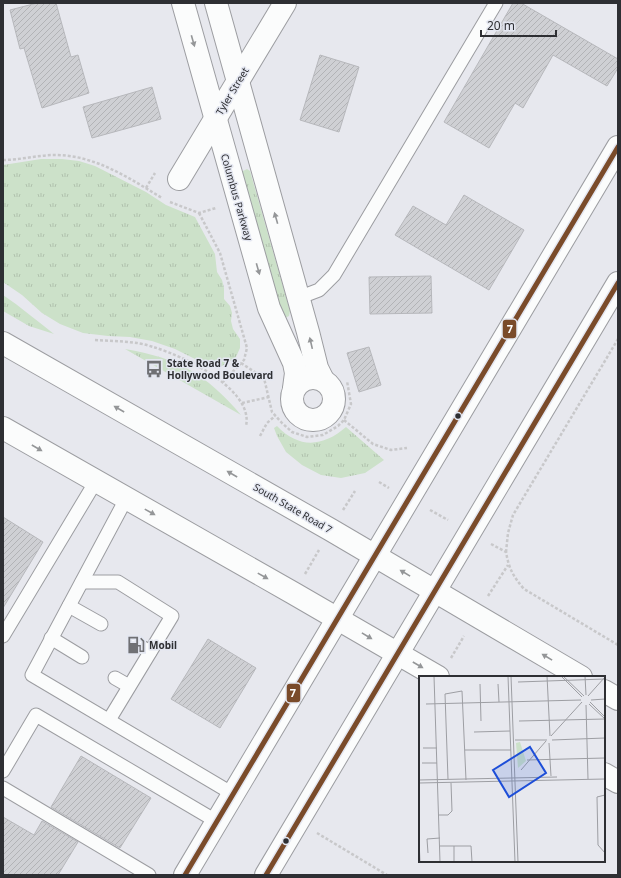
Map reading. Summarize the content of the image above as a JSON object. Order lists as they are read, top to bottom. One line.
{"streets":{"main road":["Tyler Street","Columbus Parkway","South State Road 7"]},"crossings":[["Tyler Street","Columbus Parkway"]],"places":{"bus stop":["State Road 7 & Hollywood Boulevard"],"fuel station":["Mobil"]},"lines":["transit line 7"],"scale_bar":"20 m"}
